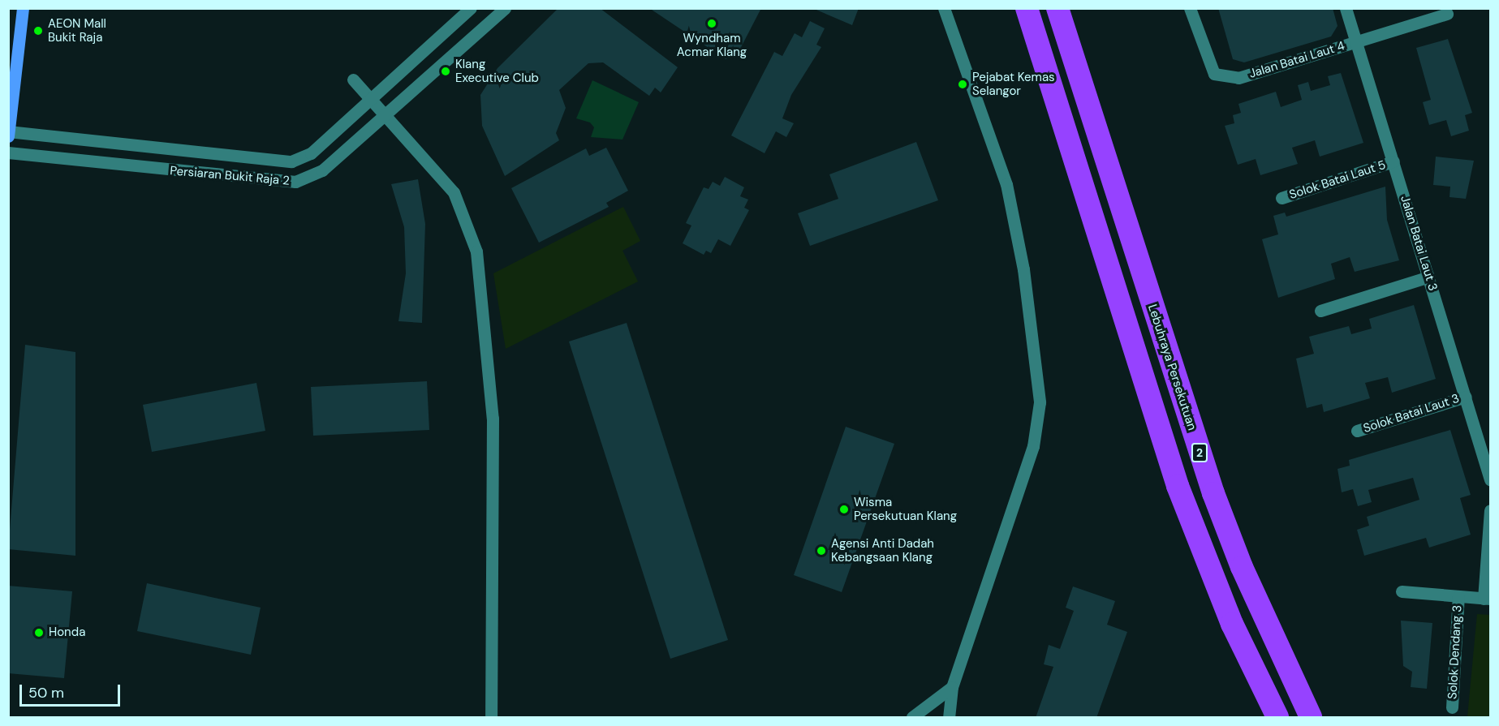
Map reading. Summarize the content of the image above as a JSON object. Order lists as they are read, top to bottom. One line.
{"streets":{"highway":["Lebuhraya Persekutuan","2"],"street":["Jalan Batai Laut 4","Persiaran Bukit Raja 2","Solok Batai Laut 5","Jalan Batai Laut 3","Solok Batai Laut 3","Solok Dendang 3"]},"crossings":[["Jalan Batai Laut 4","Jalan Batai Laut 3"],["Solok Batai Laut 5","Jalan Batai Laut 3"],["Jalan Batai Laut 3","Solok Batai Laut 3"]],"places":["Wyndham Acmar Klang","AEON Mall Bukit Raja","Klang Executive Club","Pejabat Kemas Selangor","Wisma Persekutuan Klang","Agensi Anti Dadah Kebangsaan Klang","Honda"],"scale_bar":"50 m"}
